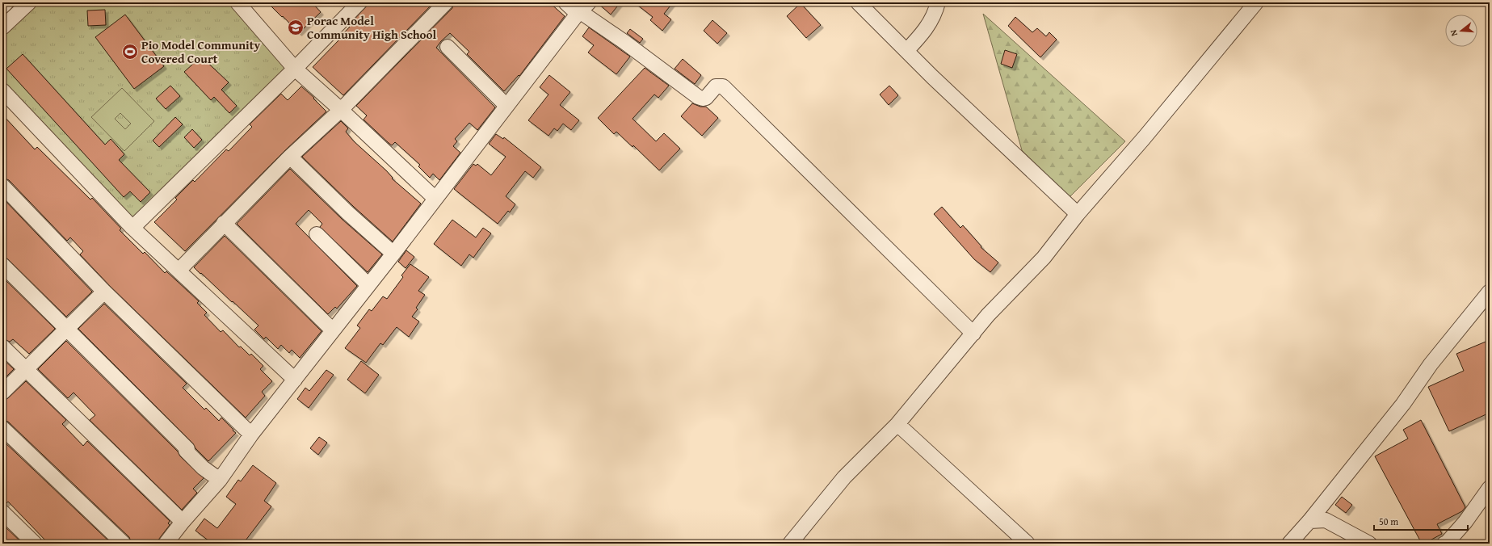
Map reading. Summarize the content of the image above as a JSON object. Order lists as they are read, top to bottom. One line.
{"places":{"school or university":["Porac Model Community High School"],"sports":["Pio Model Community Covered Court"]},"scale_bar":"50 m","north":"left"}
